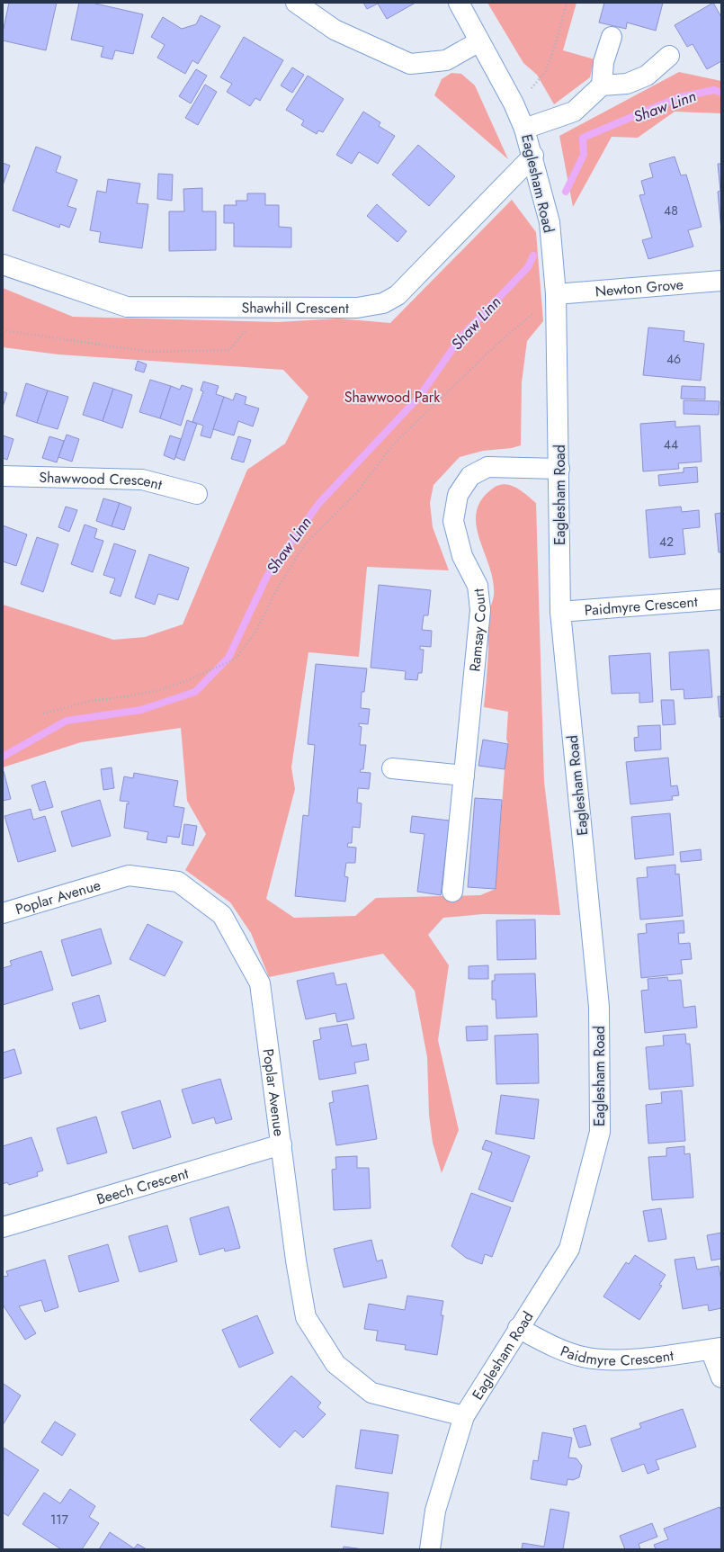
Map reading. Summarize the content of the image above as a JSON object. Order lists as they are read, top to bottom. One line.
{"streets":{"street":["Eaglesham Road","Newton Grove","Shawhill Crescent","Shawwood Crescent","Paidmyre Crescent","Ramsay Court","Poplar Avenue","Beech Crescent"]},"crossings":[["Eaglesham Road","Newton Grove"],["Eaglesham Road","Shawhill Crescent"],["Eaglesham Road","Paidmyre Crescent"],["Eaglesham Road","Ramsay Court"],["Eaglesham Road","Poplar Avenue"],["Poplar Avenue","Beech Crescent"]],"water":["Shaw Linn"],"parks":["Shawwood Park"],"house_numbers":["48","46","44","42","117"]}
